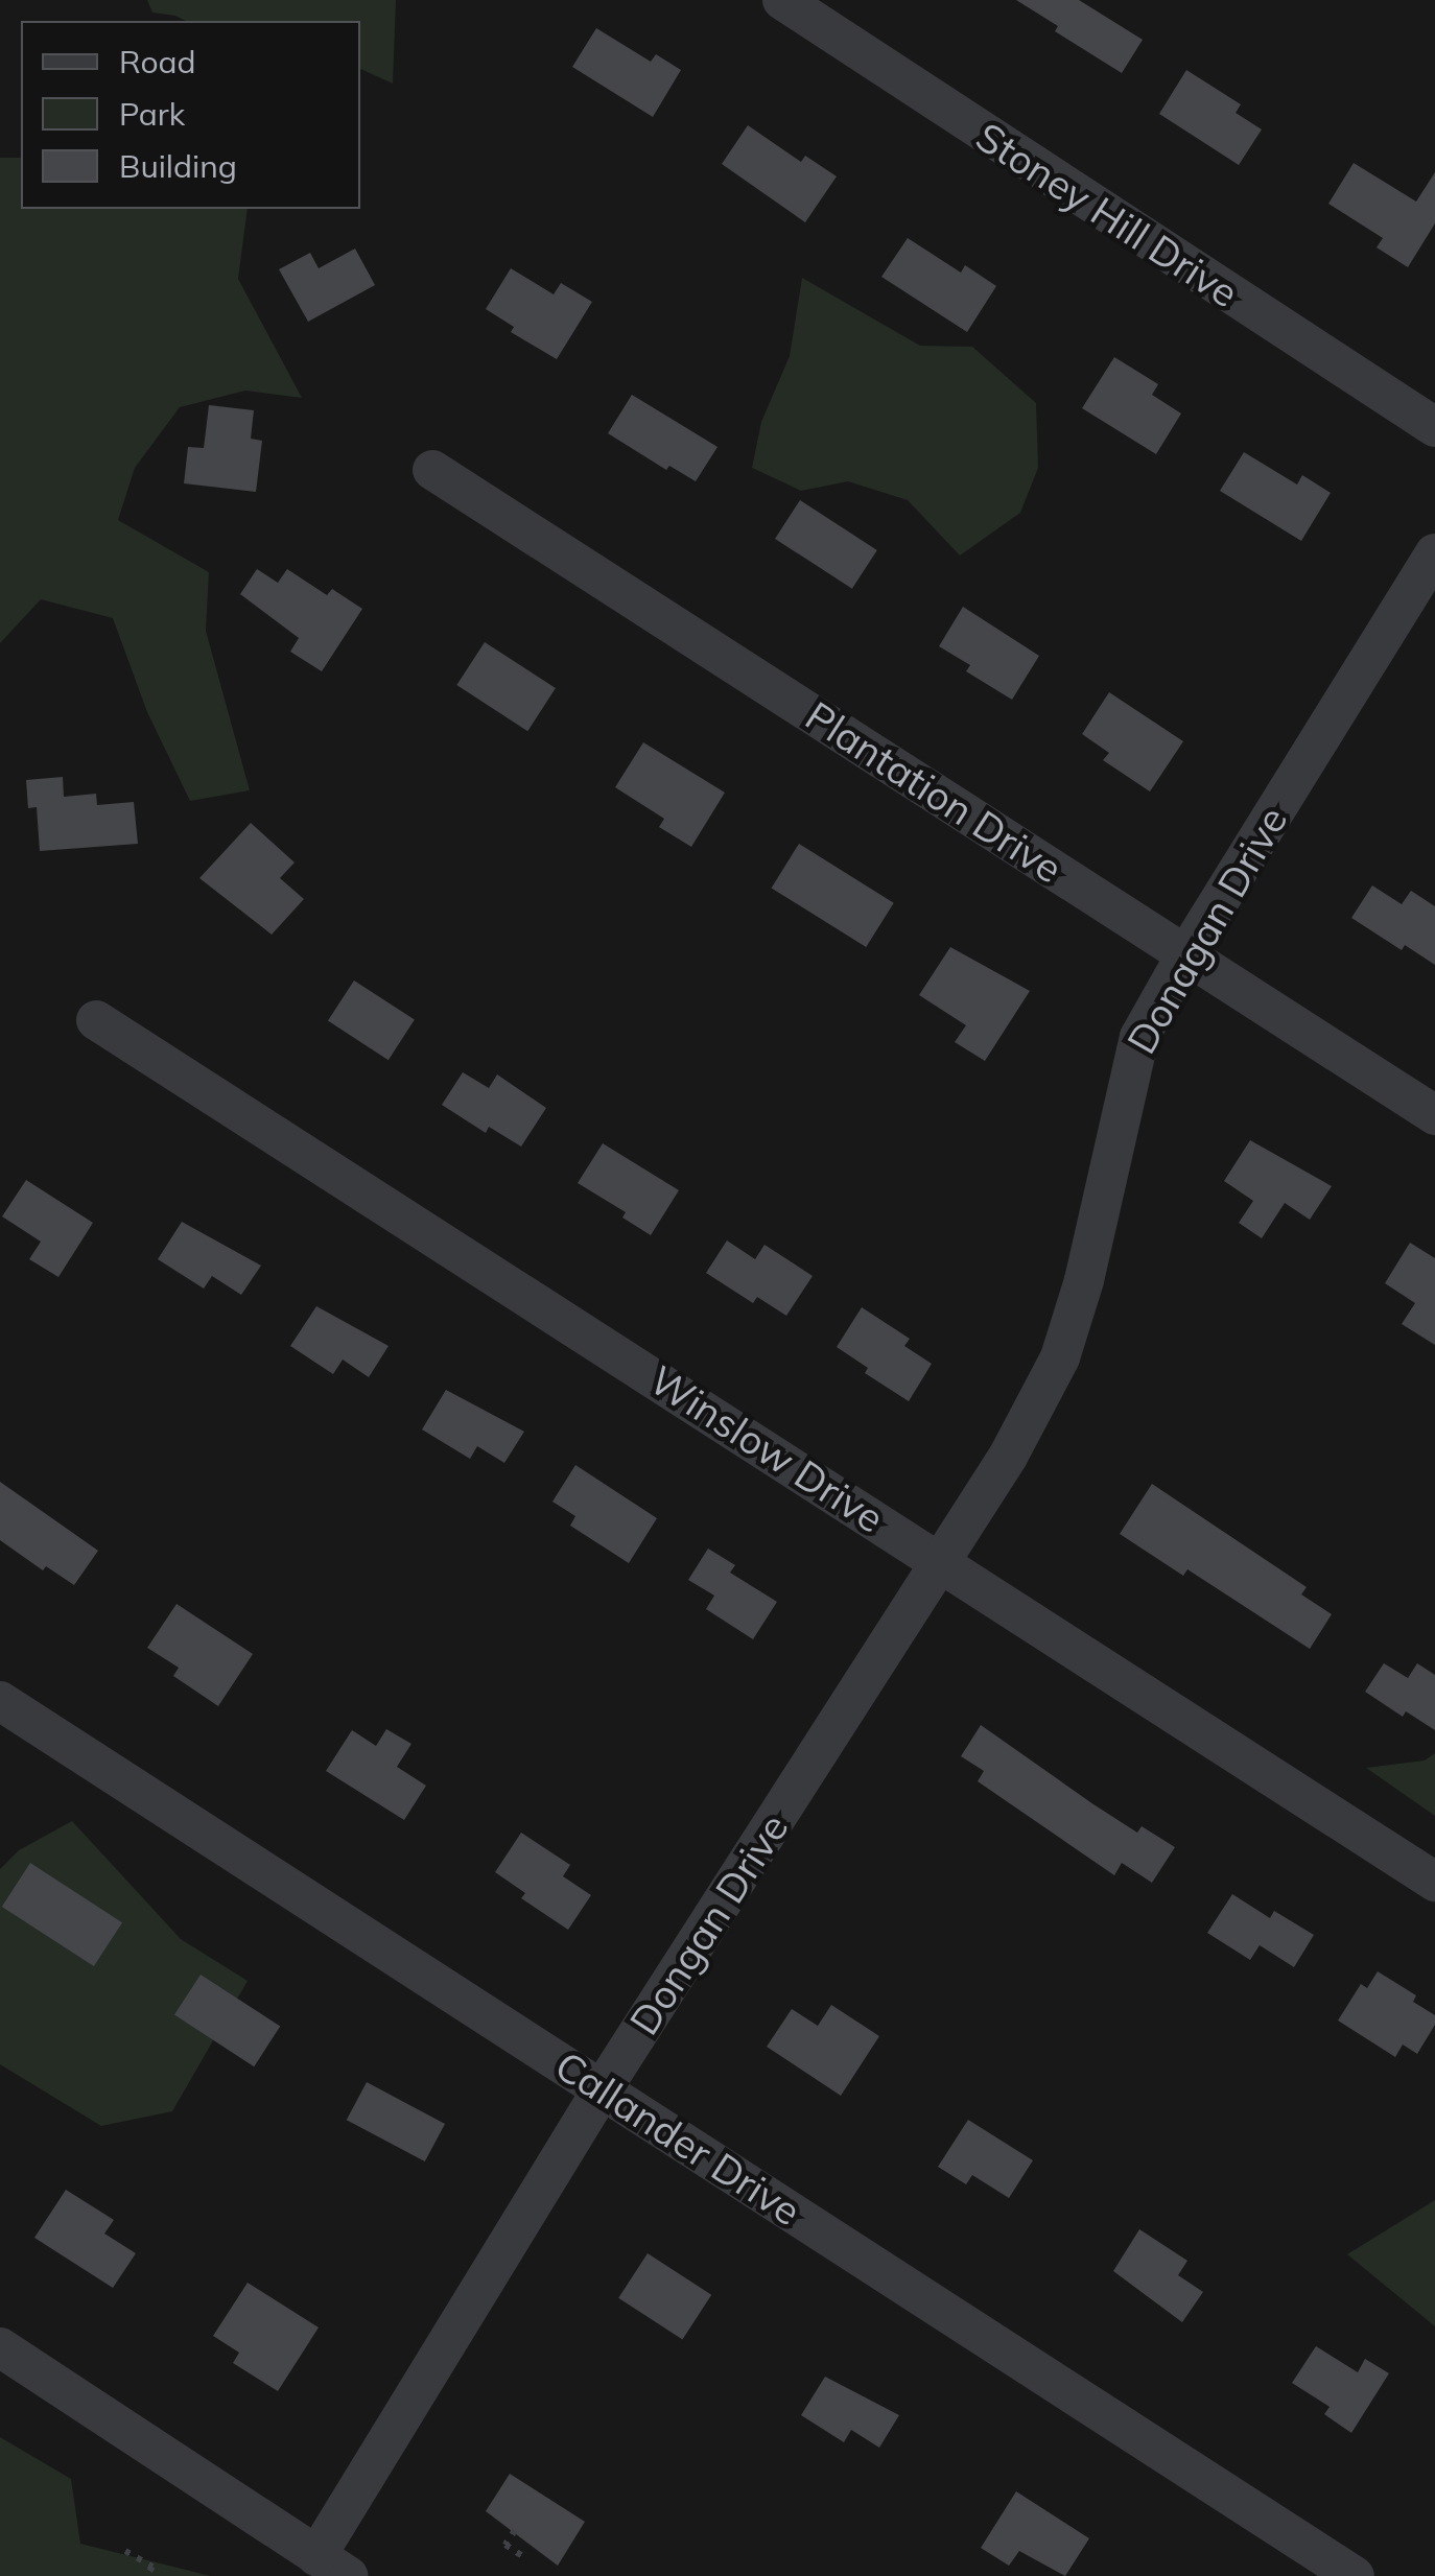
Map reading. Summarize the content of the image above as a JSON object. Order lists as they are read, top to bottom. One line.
{"streets":{"street":["Stoney Hill Drive","Plantation Drive","Donagan Drive","Winslow Drive","Dongan Drive","Callander Drive"]},"crossings":[["Plantation Drive","Donagan Drive"],["Donagan Drive","Winslow Drive"],["Donagan Drive","Dongan Drive"],["Winslow Drive","Dongan Drive"],["Dongan Drive","Callander Drive"]],"legend":["Road","Park","Building"]}
